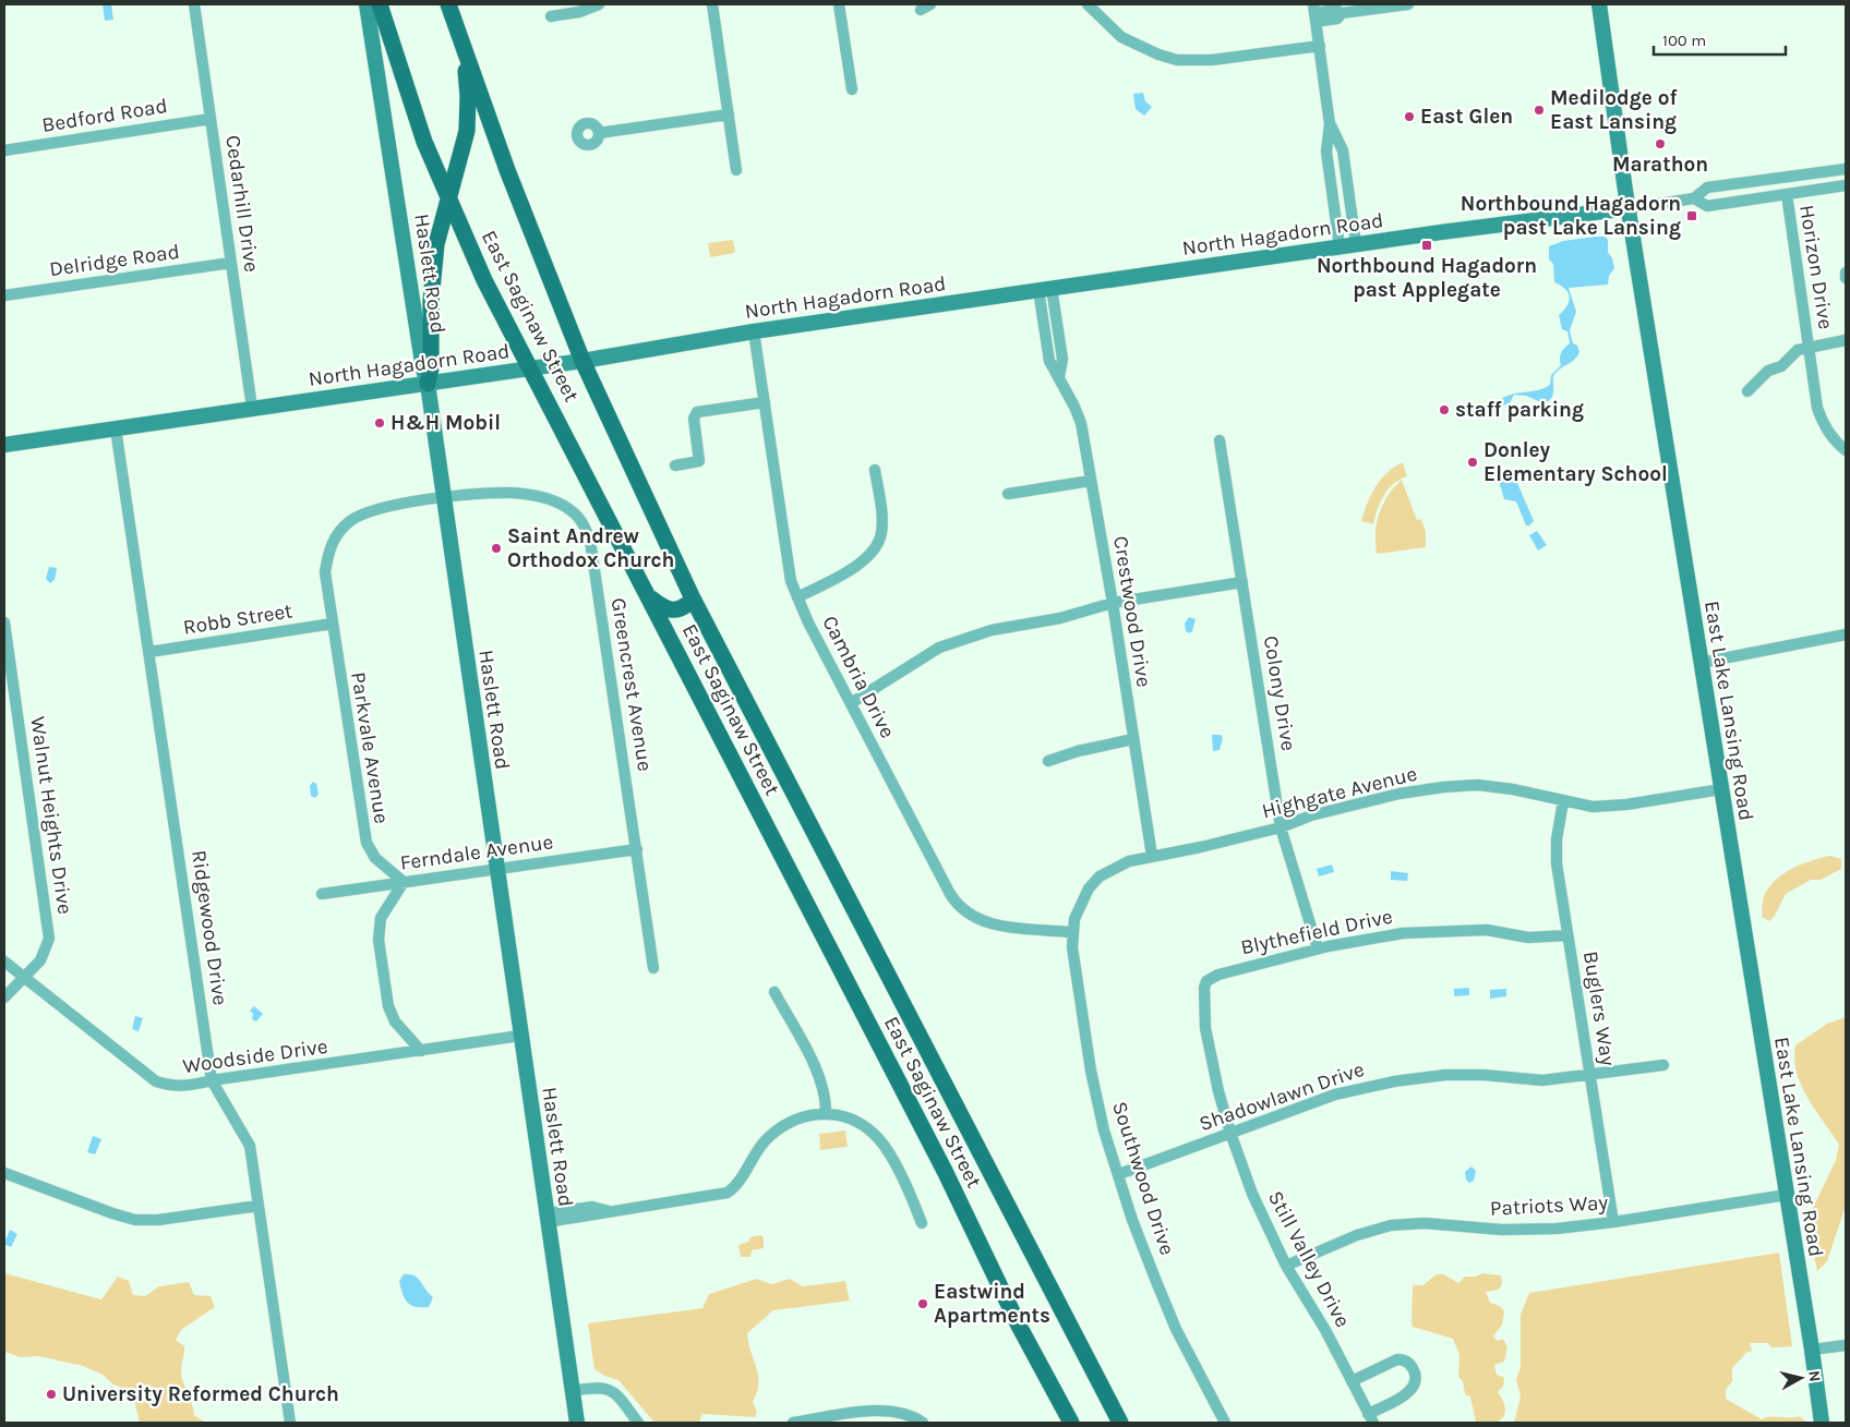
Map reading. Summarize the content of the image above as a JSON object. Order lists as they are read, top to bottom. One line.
{"streets":{"main road":["North Hagadorn Road","Haslett Road","East Saginaw Street","East Lake Lansing Road"],"street":["Bedford Road","Cedarhill Drive","Delridge Road","Horizon Drive","Crestwood Drive","Robb Street","Cambria Drive","Greencrest Avenue","Colony Drive","Parkvale Avenue","Highgate Avenue","Walnut Heights Drive","Ferndale Avenue","Ridgewood Drive","Blythefield Drive","Buglers Way","Woodside Drive","Shadowlawn Drive","Southwood Drive","Patriots Way","Still Valley Drive"]},"crossings":[["Bedford Road","Cedarhill Drive"],["Cedarhill Drive","North Hagadorn Road"],["Cedarhill Drive","Delridge Road"],["North Hagadorn Road","Horizon Drive"],["North Hagadorn Road","Haslett Road"],["North Hagadorn Road","East Saginaw Street"],["North Hagadorn Road","Crestwood Drive"],["North Hagadorn Road","Cambria Drive"],["North Hagadorn Road","East Lake Lansing Road"],["North Hagadorn Road","Ridgewood Drive"],["Haslett Road","Greencrest Avenue"],["Haslett Road","Parkvale Avenue"],["Haslett Road","Ferndale Avenue"],["Haslett Road","Woodside Drive"],["Crestwood Drive","Highgate Avenue"],["Robb Street","Parkvale Avenue"],["Robb Street","Ridgewood Drive"],["Cambria Drive","Highgate Avenue"],["Cambria Drive","Southwood Drive"],["Greencrest Avenue","Parkvale Avenue"],["Greencrest Avenue","Ferndale Avenue"],["Colony Drive","Highgate Avenue"],["Colony Drive","Blythefield Drive"],["East Lake Lansing Road","Highgate Avenue"],["East Lake Lansing Road","Patriots Way"],["Parkvale Avenue","Ferndale Avenue"],["Highgate Avenue","Buglers Way"],["Highgate Avenue","Southwood Drive"],["Walnut Heights Drive","Woodside Drive"],["Ridgewood Drive","Woodside Drive"],["Blythefield Drive","Buglers Way"],["Blythefield Drive","Still Valley Drive"],["Buglers Way","Shadowlawn Drive"],["Buglers Way","Patriots Way"],["Shadowlawn Drive","Southwood Drive"],["Shadowlawn Drive","Still Valley Drive"],["Patriots Way","Still Valley Drive"]],"places":{"other":["Medilodge of East Lansing","East Glen","Marathon","staff parking","H&H Mobil","Donley Elementary School","Saint Andrew Orthodox Church","Eastwind Apartments","University Reformed Church"],"transit":["Northbound Hagadorn past Lake Lansing","Northbound Hagadorn past Applegate"]},"scale_bar":"100 m","north":"right"}
